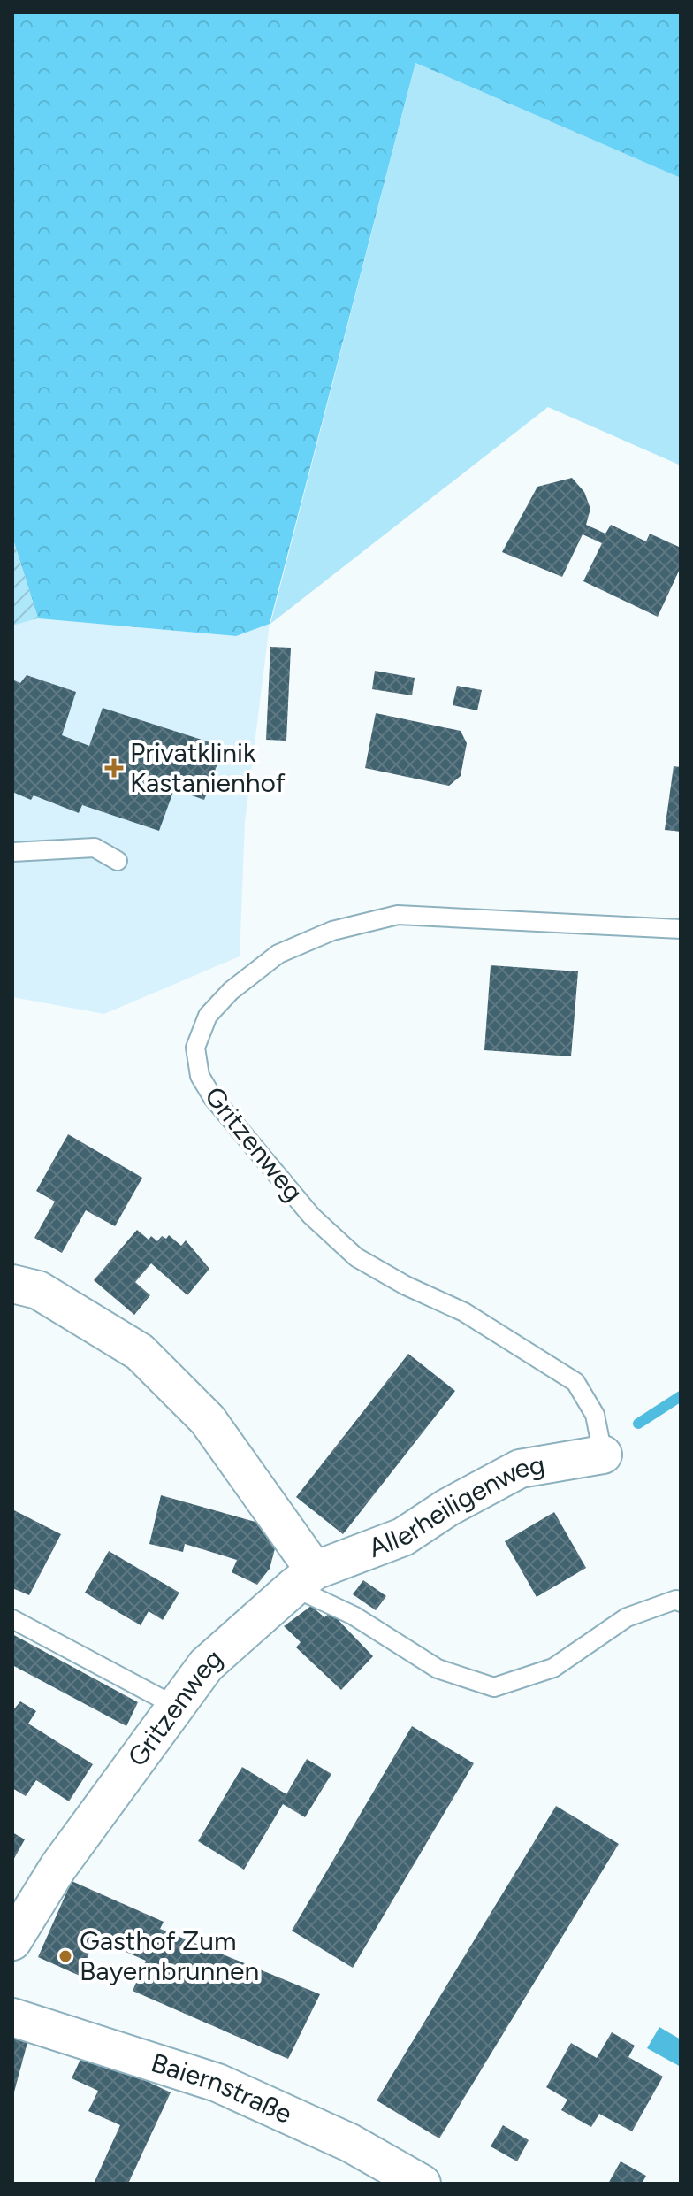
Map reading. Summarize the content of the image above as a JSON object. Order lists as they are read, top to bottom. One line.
{"streets":{"street":["Gritzenweg","Allerheiligenweg","Baiernstraße"]},"crossings":[["Gritzenweg","Allerheiligenweg"]],"places":{"health":["Privatklinik Kastanienhof"],"other":["Gasthof Zum Bayernbrunnen"]}}
